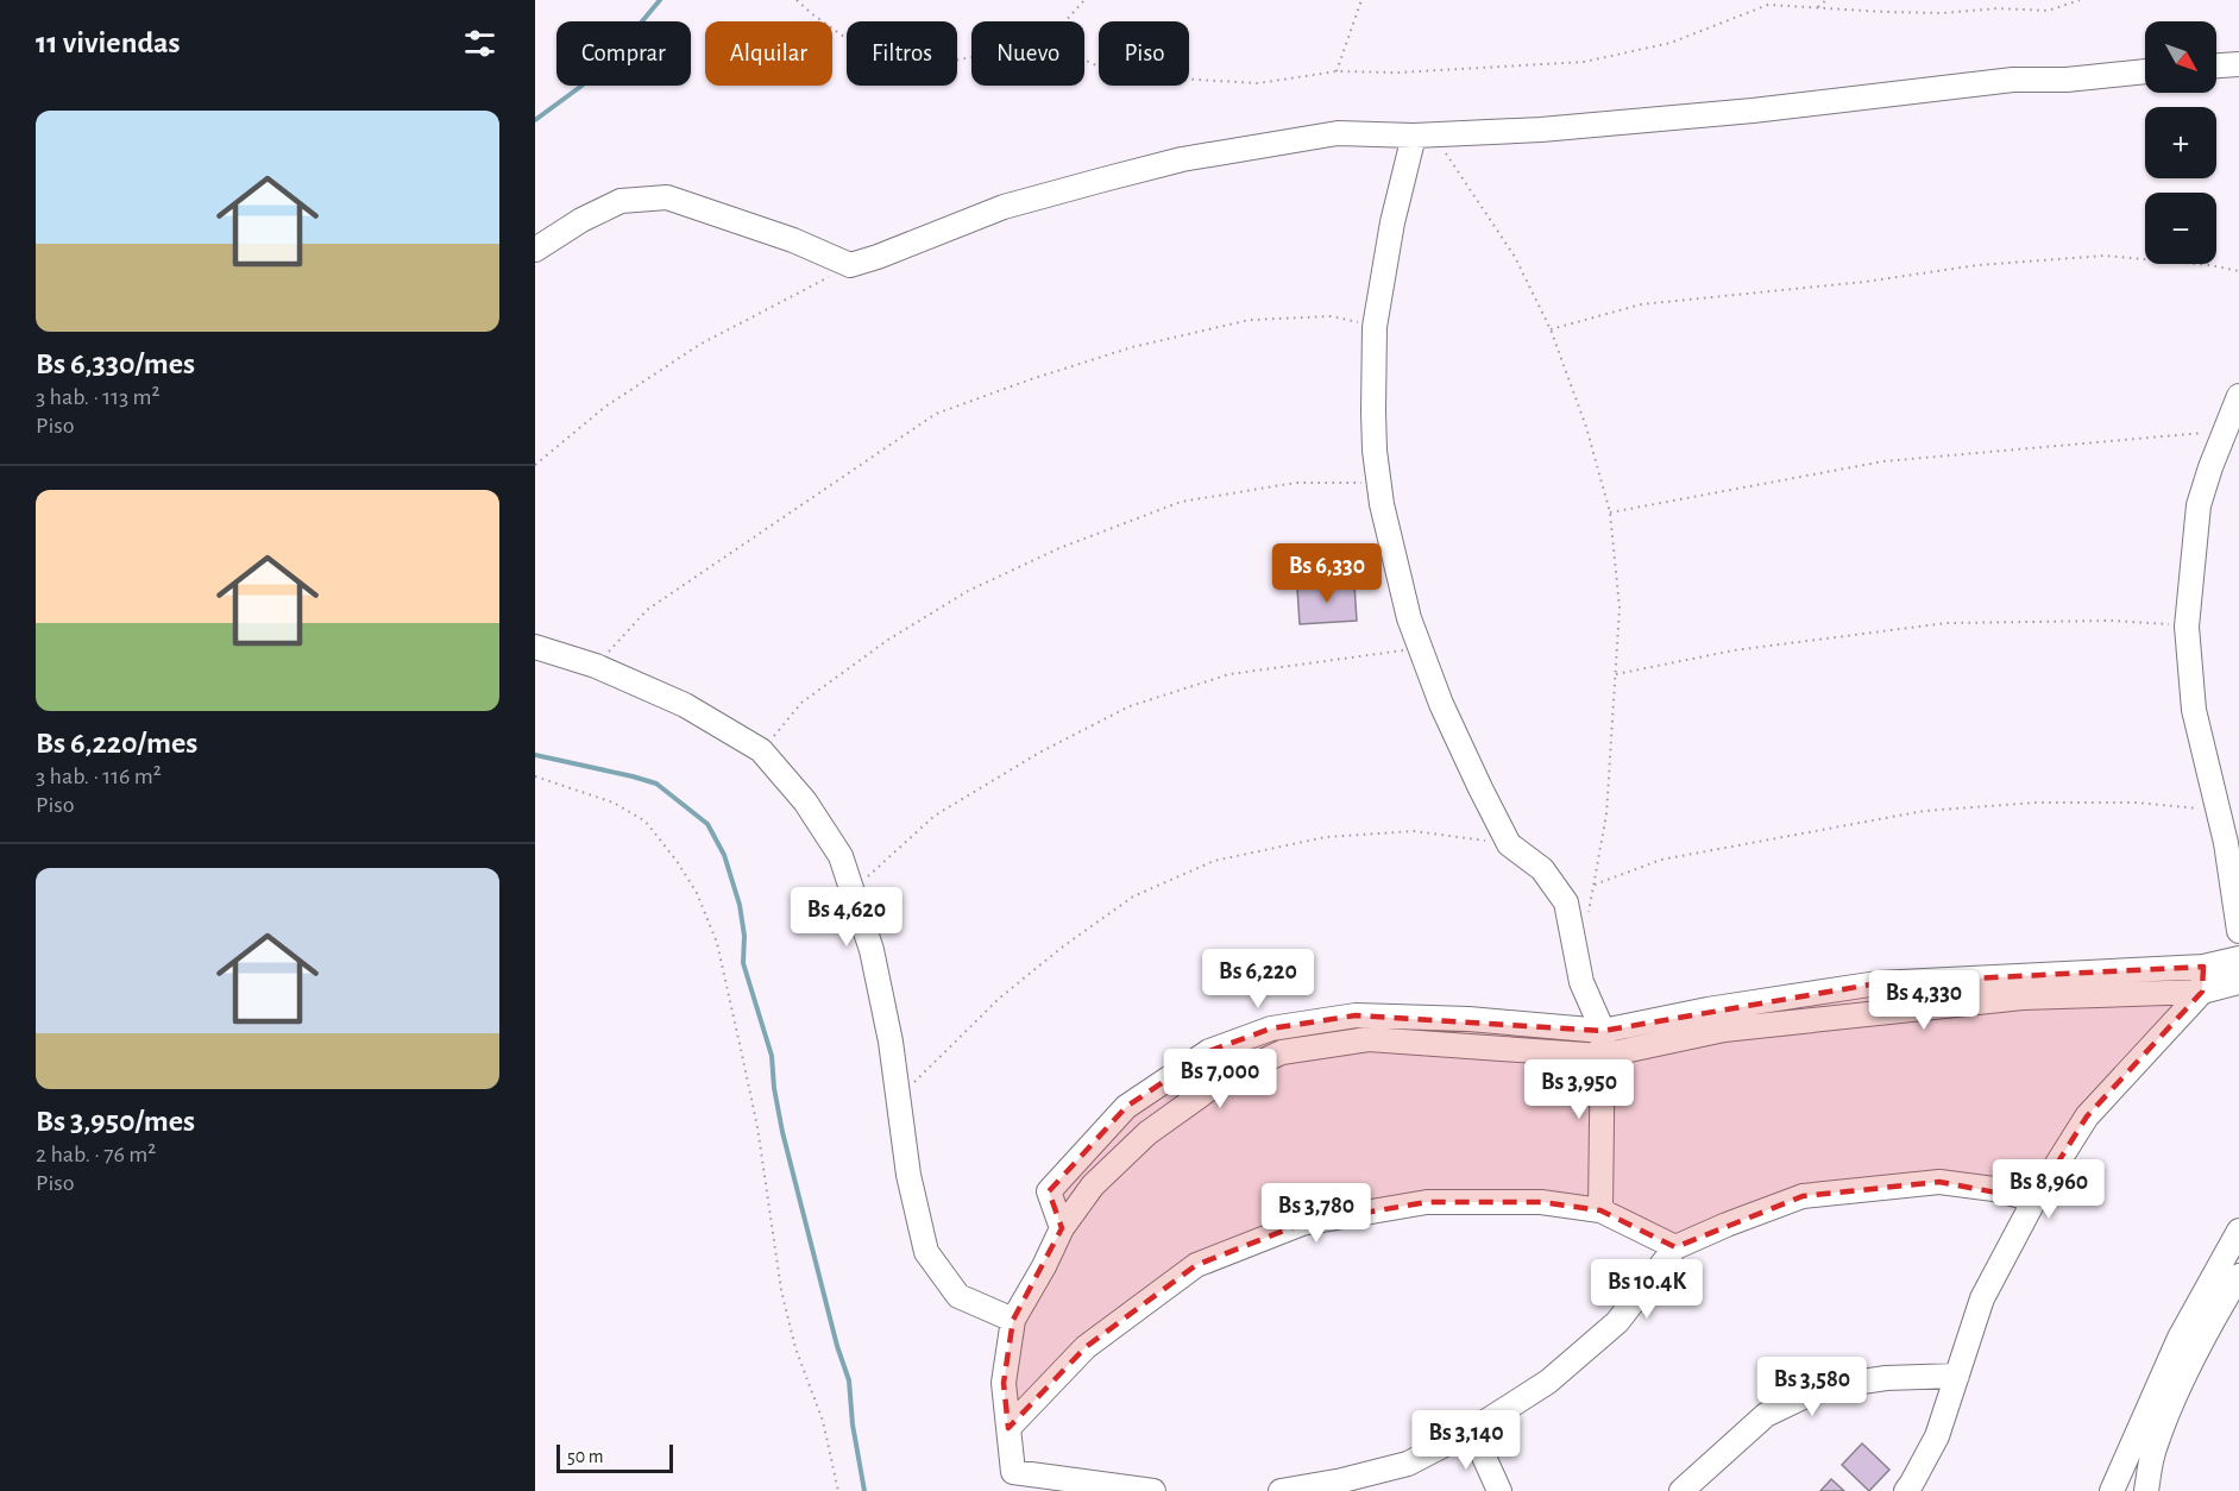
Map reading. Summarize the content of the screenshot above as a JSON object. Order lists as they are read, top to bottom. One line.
{"scale_bar":"50 m","north":"bottom right","page":{"heading":"11 viviendas","map_buttons":["+","−"],"chip":["Comprar","Alquilar","Filtros","Nuevo","Piso"],"list":[{"name":"Bs 6,330/mes","note":"3 hab. · 113 m² · Piso"},{"name":"Bs 6,220/mes","note":"3 hab. · 116 m² · Piso"},{"name":"Bs 3,950/mes","note":"2 hab. · 76 m² · Piso"}],"price":["Bs 6,330","Bs 4,620","Bs 6,220","Bs 4,330","Bs 7,000","Bs 3,950","Bs 8,960","Bs 3,780","Bs 10.4K","Bs 3,580","Bs 3,140"],"scale":"50 m"}}
